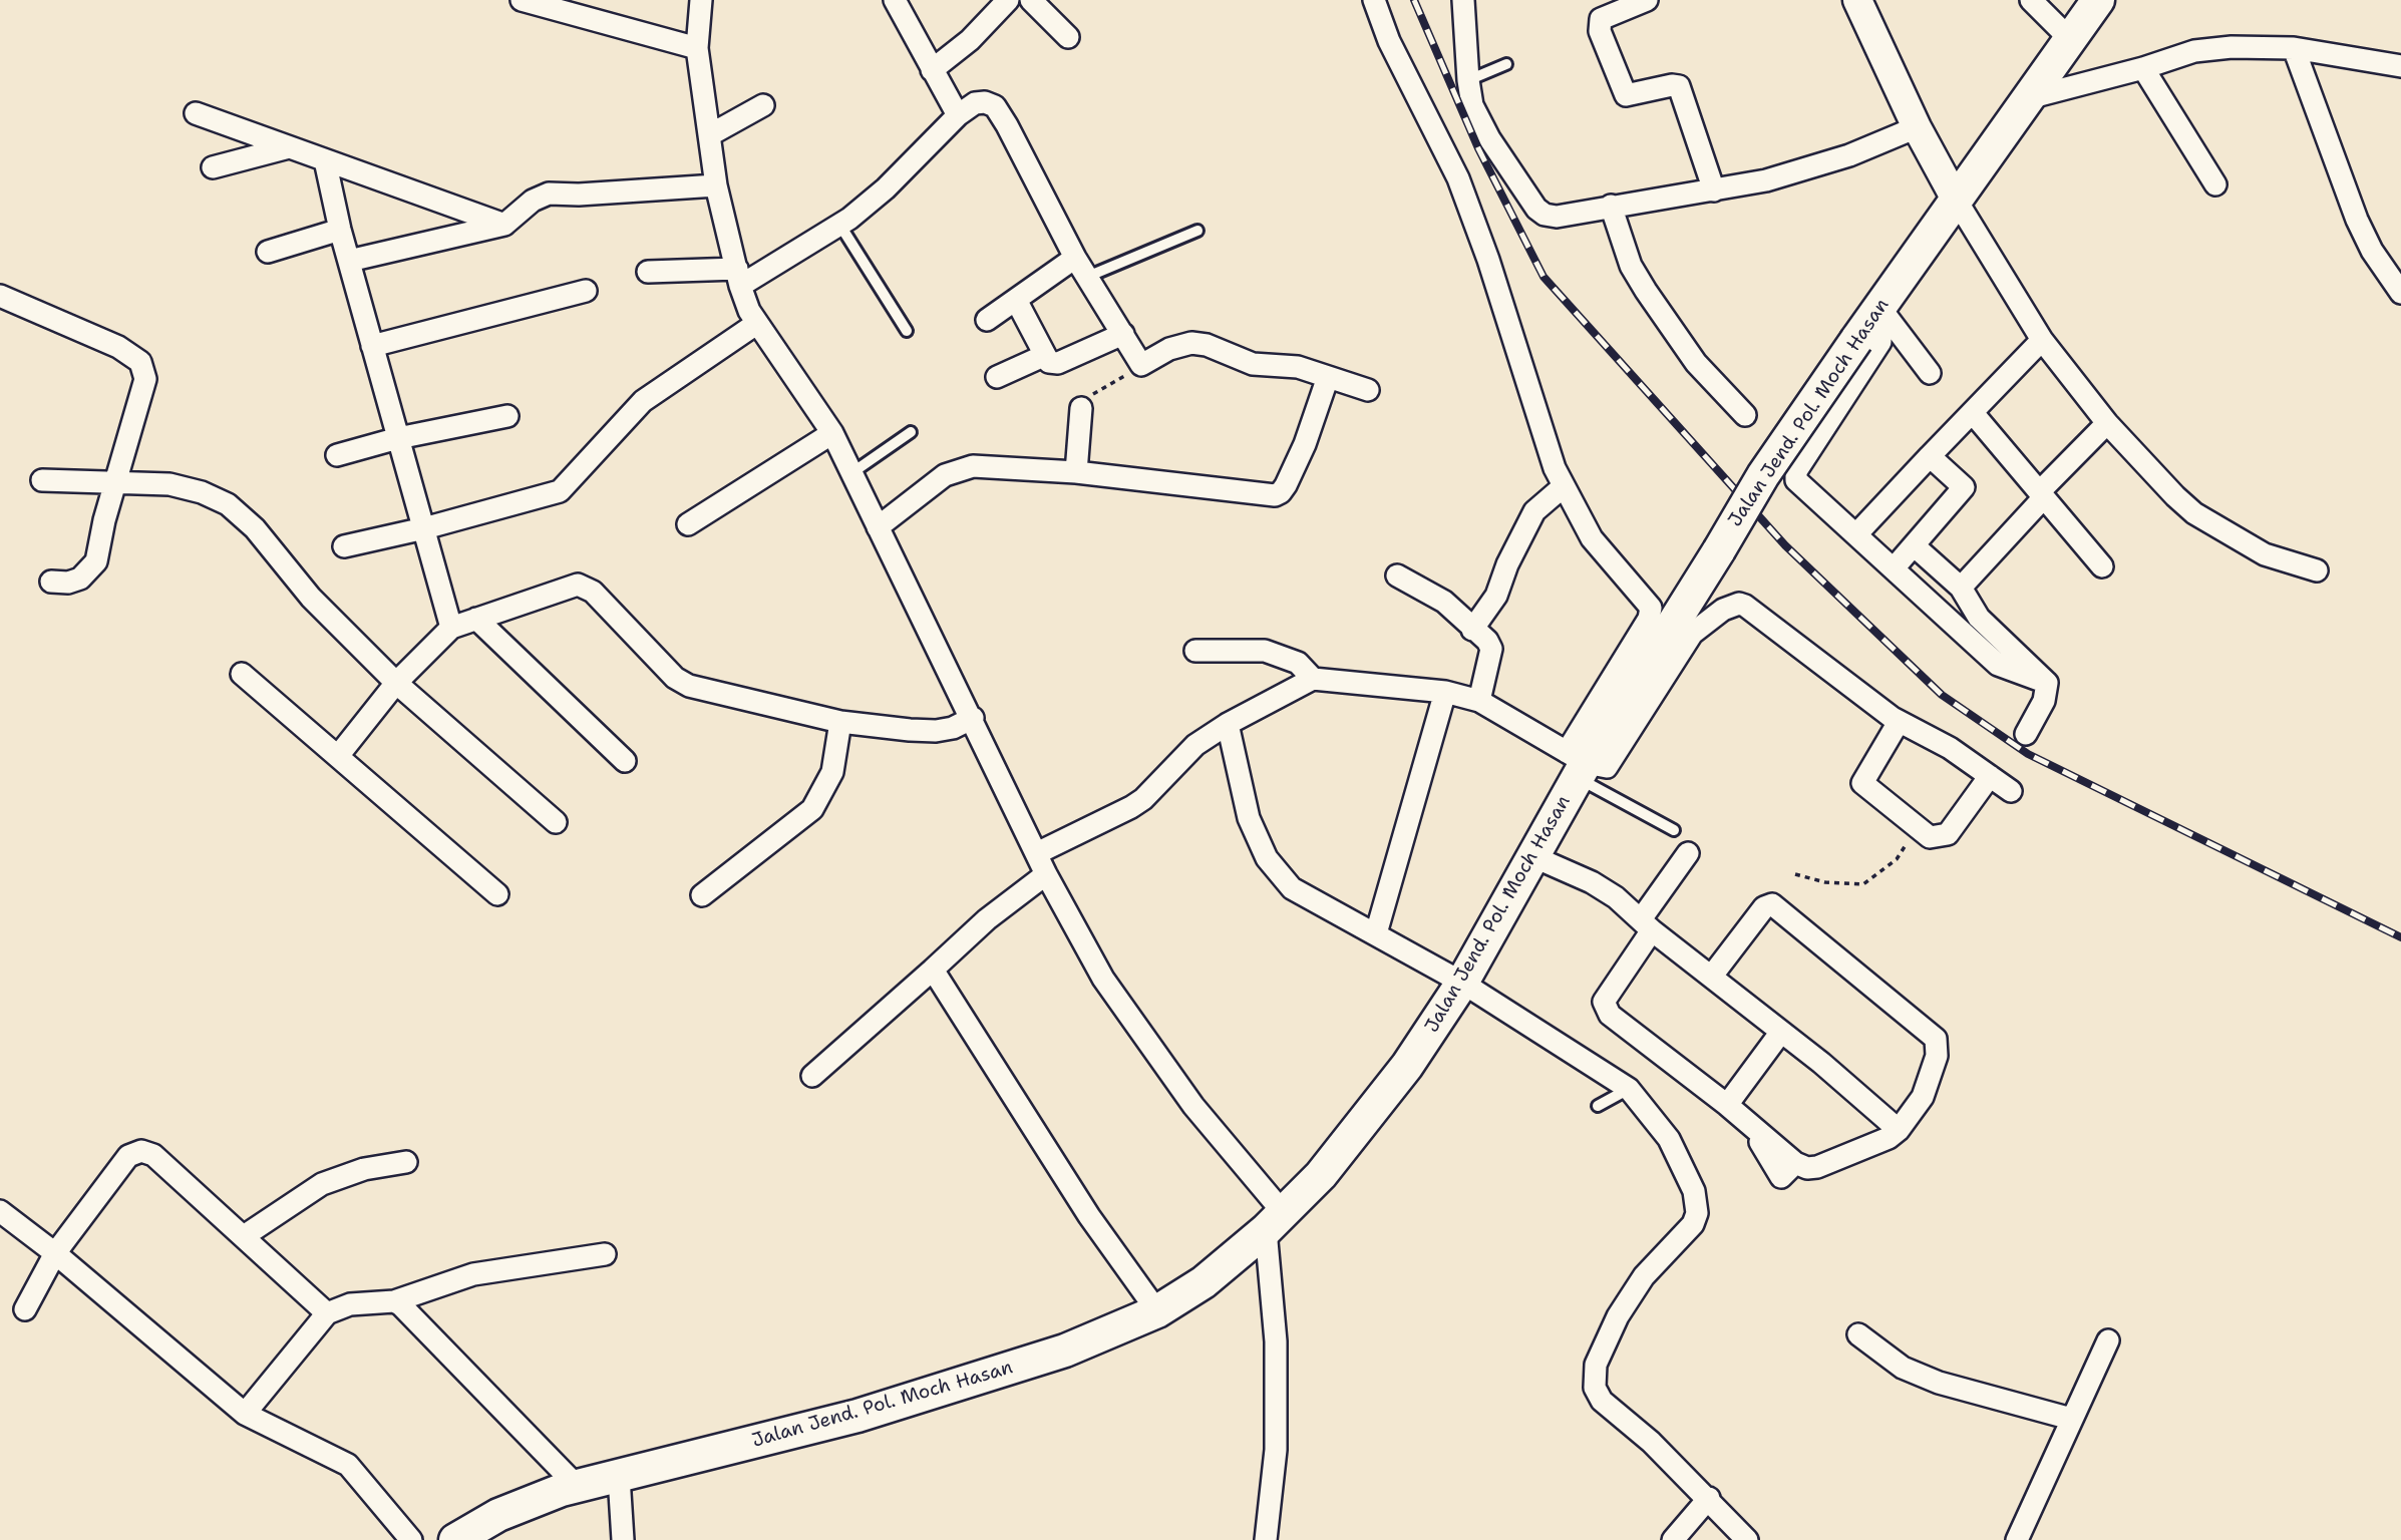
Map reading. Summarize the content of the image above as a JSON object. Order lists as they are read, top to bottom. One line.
{"streets":{"main road":["Jalan Jend. Pol. Moch Hasan"]}}
